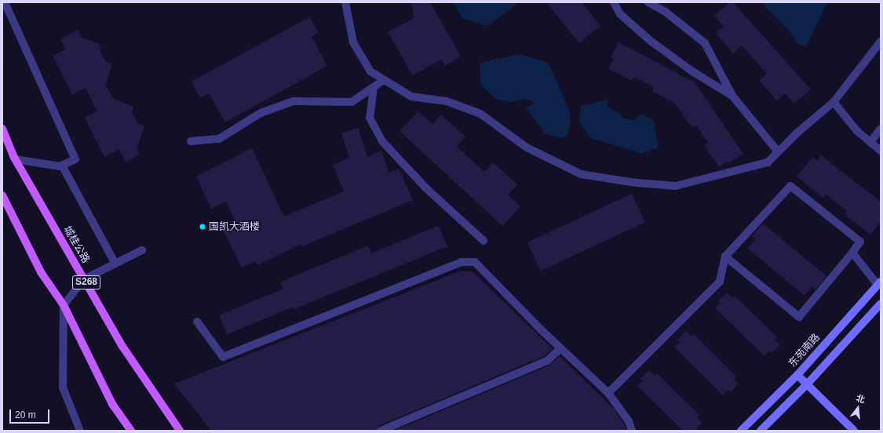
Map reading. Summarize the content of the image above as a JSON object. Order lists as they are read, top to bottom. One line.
{"streets":{"main road":["城桂公路","S268"],"street":["东苑南路"]},"places":["国凯大酒楼"],"scale_bar":"20 m","north":"top"}
